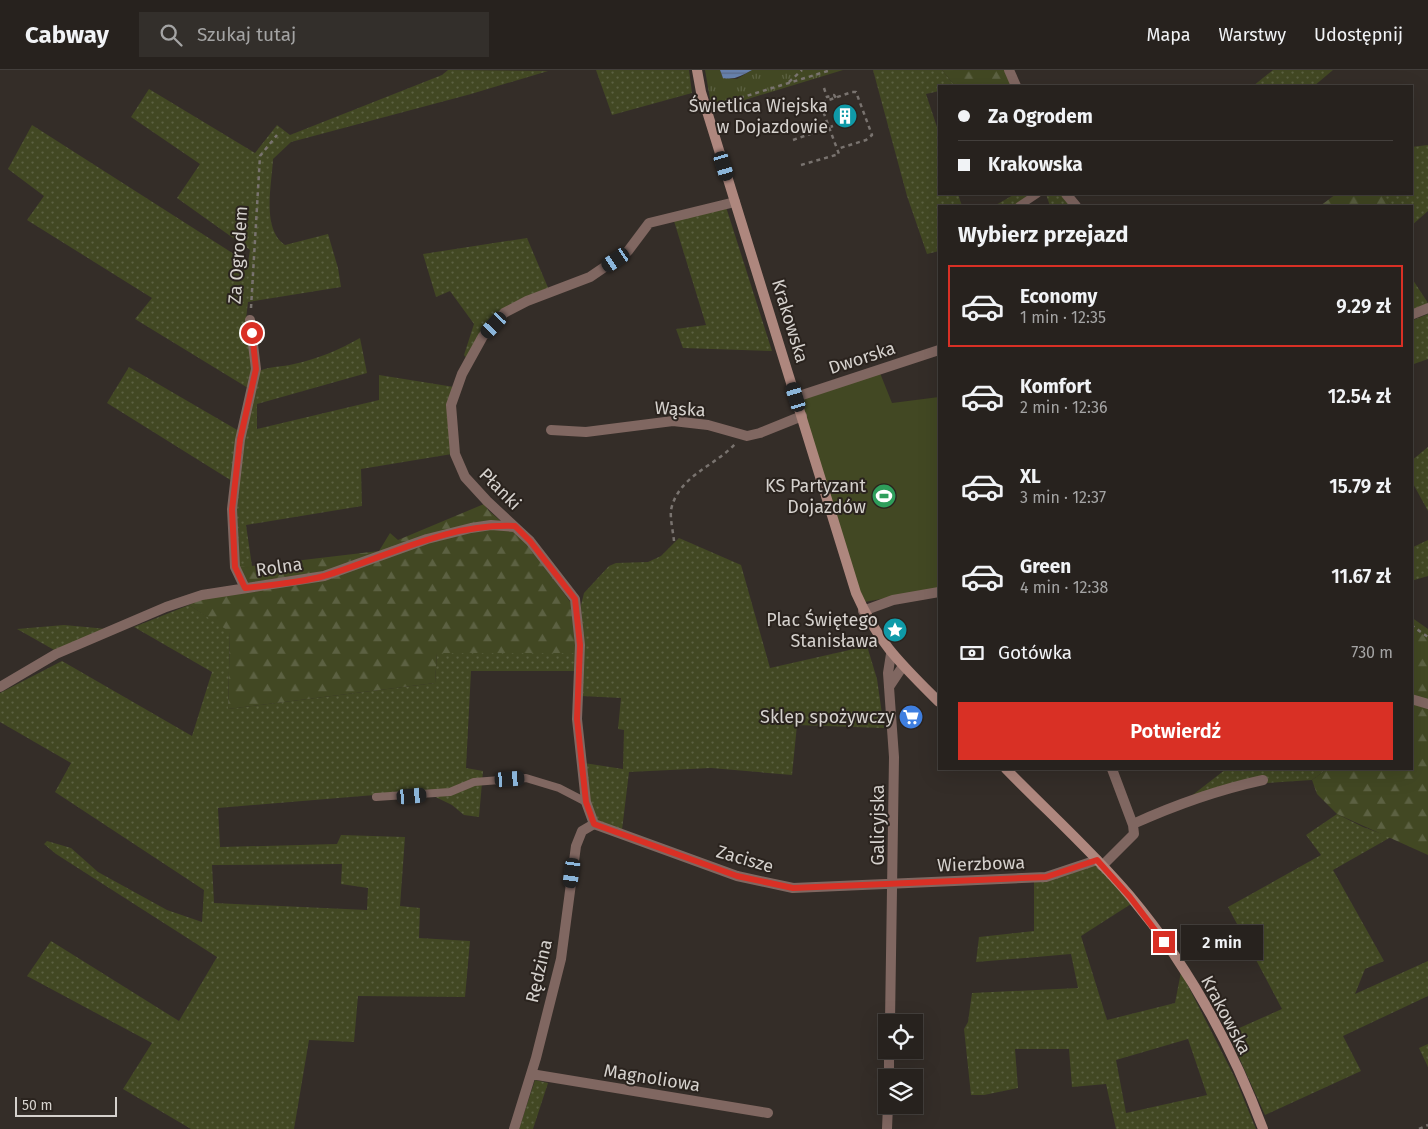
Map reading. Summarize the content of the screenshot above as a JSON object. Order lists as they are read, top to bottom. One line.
{"streets":{"street":["Za Ogrodem","Krakowska","Dworska","Wąska","Płanki","Rolna","Galicyjska","Zacisze","Wierzbowa","Rędzina","Magnoliowa"]},"crossings":[["Za Ogrodem","Rolna"],["Krakowska","Dworska"],["Krakowska","Płanki"],["Krakowska","Galicyjska"],["Krakowska","Wierzbowa"],["Płanki","Rolna"],["Płanki","Zacisze"],["Płanki","Rędzina"],["Galicyjska","Zacisze"],["Galicyjska","Wierzbowa"],["Zacisze","Wierzbowa"],["Zacisze","Rędzina"],["Rędzina","Magnoliowa"]],"places":{"building":["Świetlica Wiejska w Dojazdowie"],"sports":["KS Partyzant Dojazdów"],"place":["Plac Świętego Stanisława"],"supermarket":["Sklep spożywczy"]},"scale_bar":"50 m","page":{"header":"Cabway","search":"Szukaj tutaj","nav":["Mapa","Warstwy","Udostępnij"],"banner":["Za Ogrodem","Krakowska"],"heading":"Wybierz przejazd","list":[{"name":"Economy","note":"1 min · 12:35","value":"9.29 zł"},{"name":"Komfort","note":"2 min · 12:36","value":"12.54 zł"},{"name":"XL","note":"3 min · 12:37","value":"15.79 zł"},{"name":"Green","note":"4 min · 12:38","value":"11.67 zł"}],"pay":["Gotówka","730 m"],"buttons":"Potwierdź","bubble":"2 min","scale":"50 m"}}
